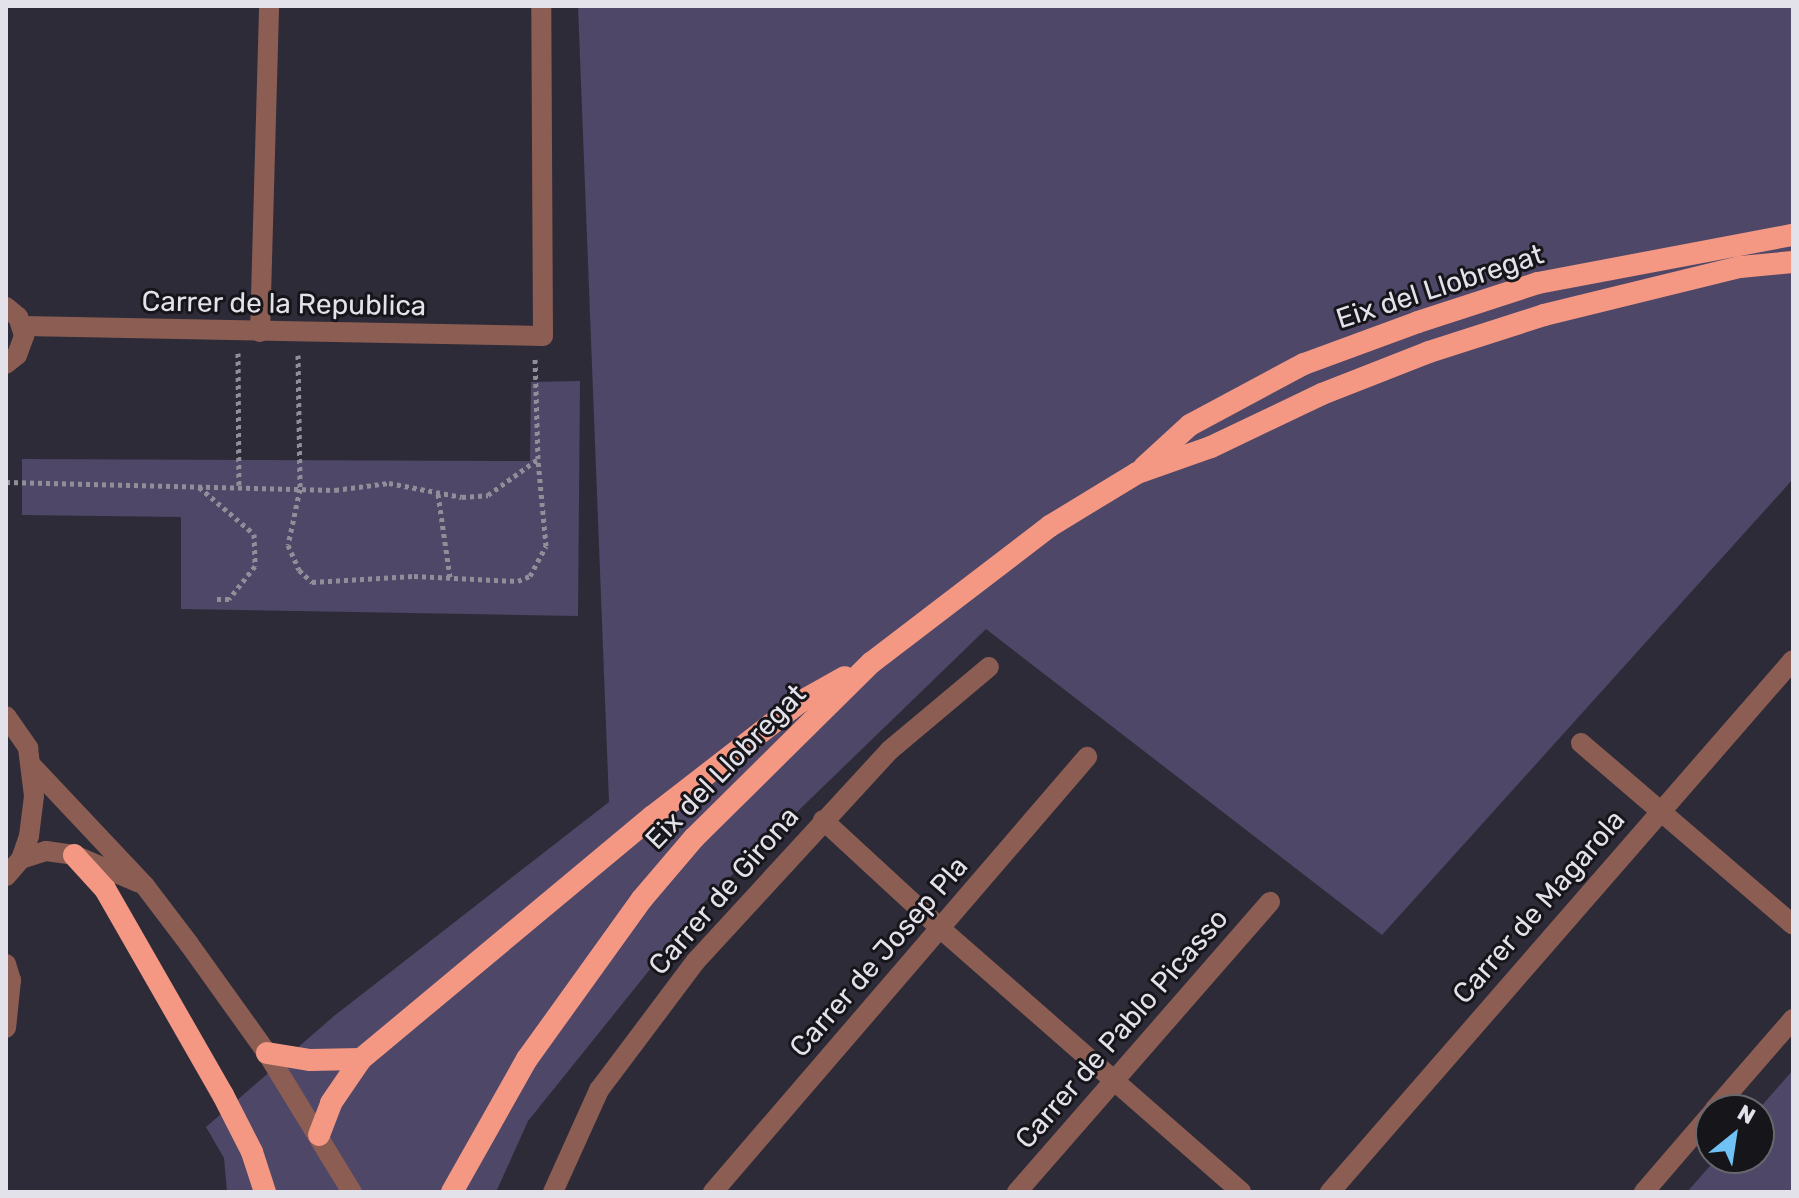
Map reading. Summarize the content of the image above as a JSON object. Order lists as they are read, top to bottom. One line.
{"streets":{"highway":["Eix del Llobregat"],"street":["Carrer de la Republica","Carrer de Girona","Carrer de Magarola","Carrer de Josep Pla","Carrer de Pablo Picasso"]},"north":"top right"}
